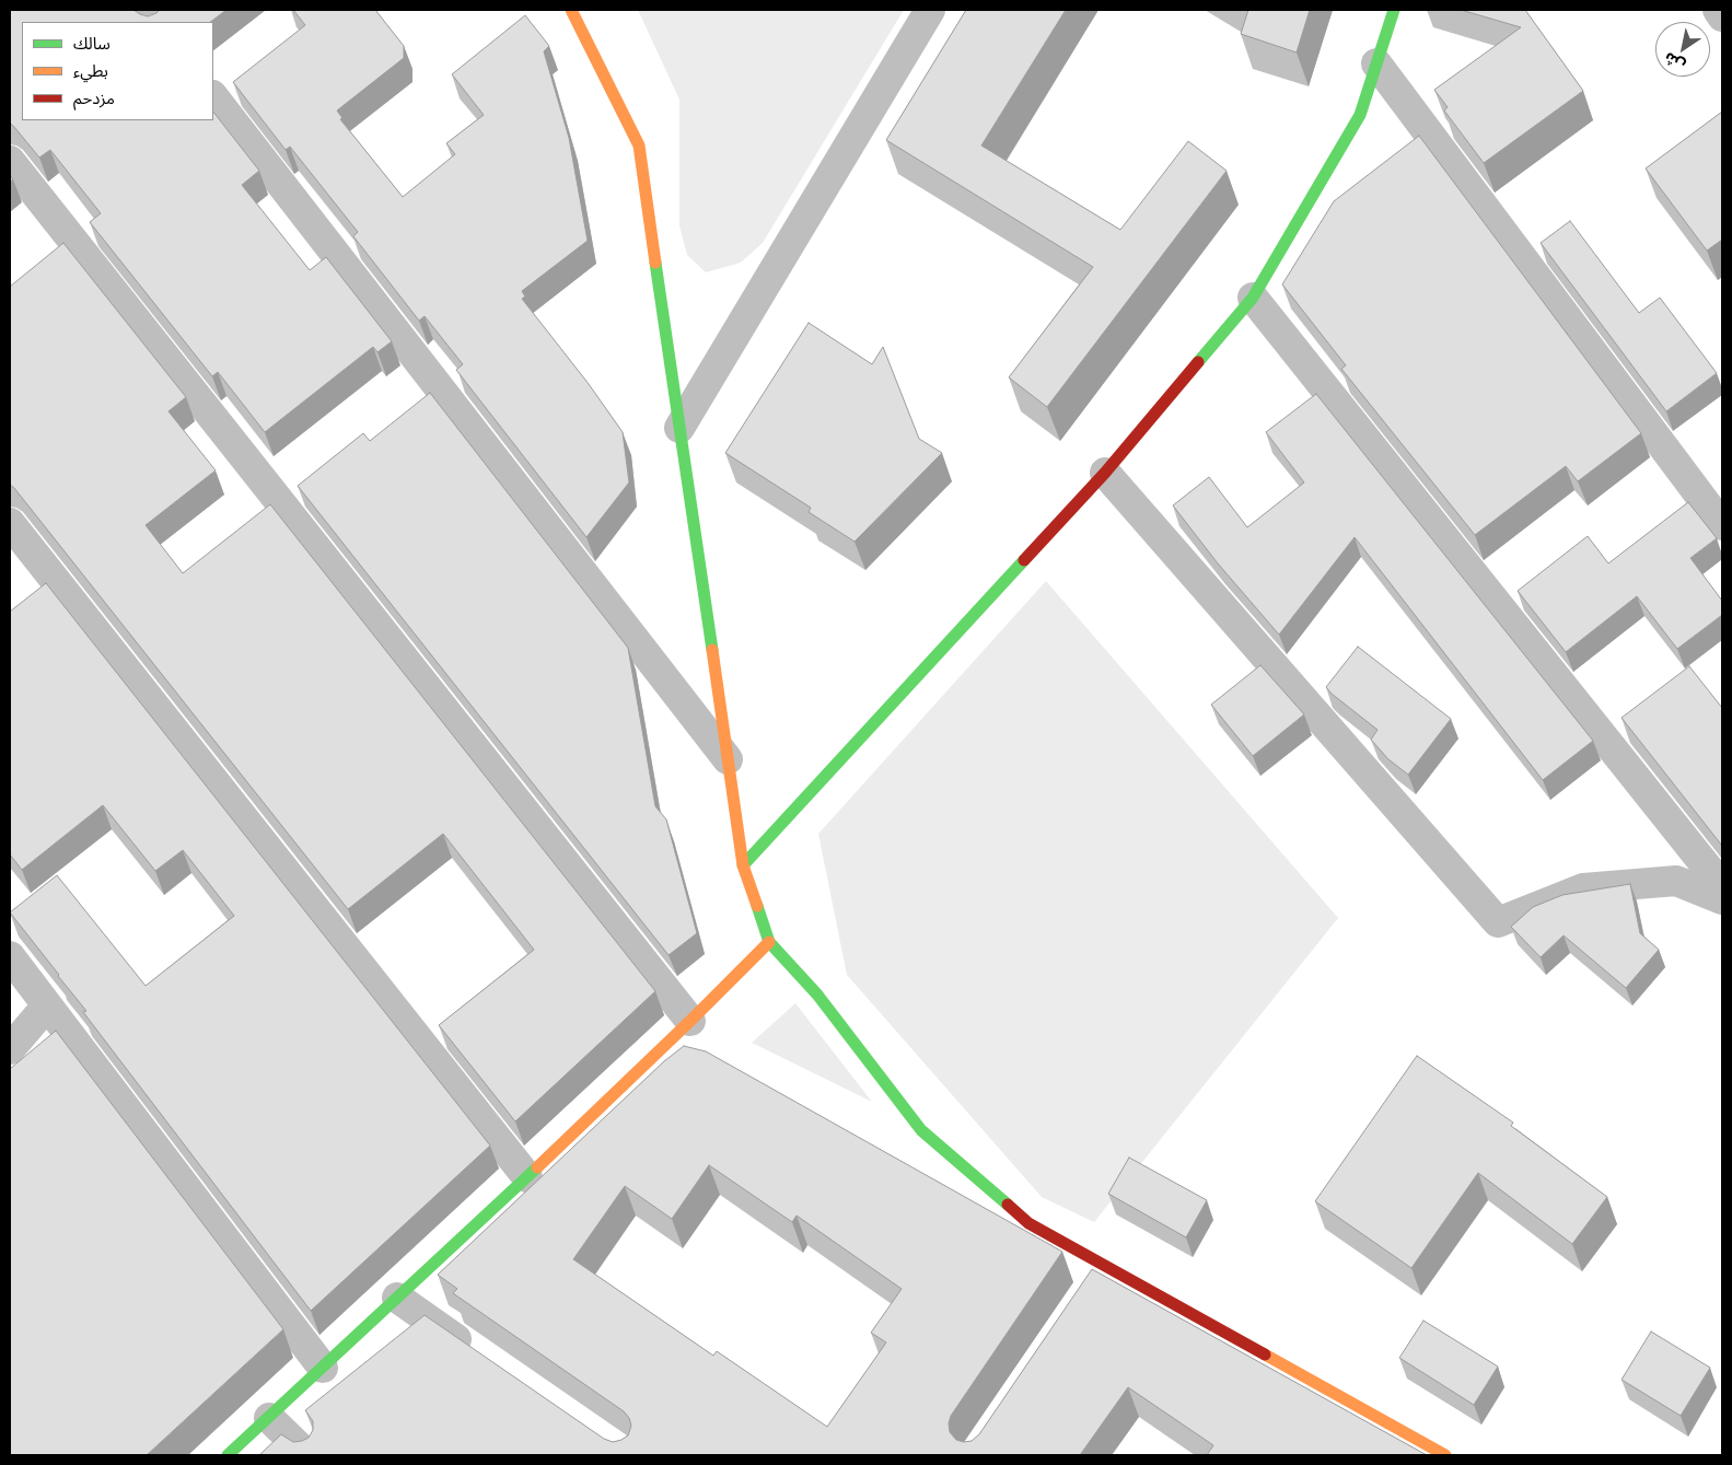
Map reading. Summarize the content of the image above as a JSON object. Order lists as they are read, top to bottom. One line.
{"legend":["سالك","بطيء","مزدحم"],"north":"bottom left"}
